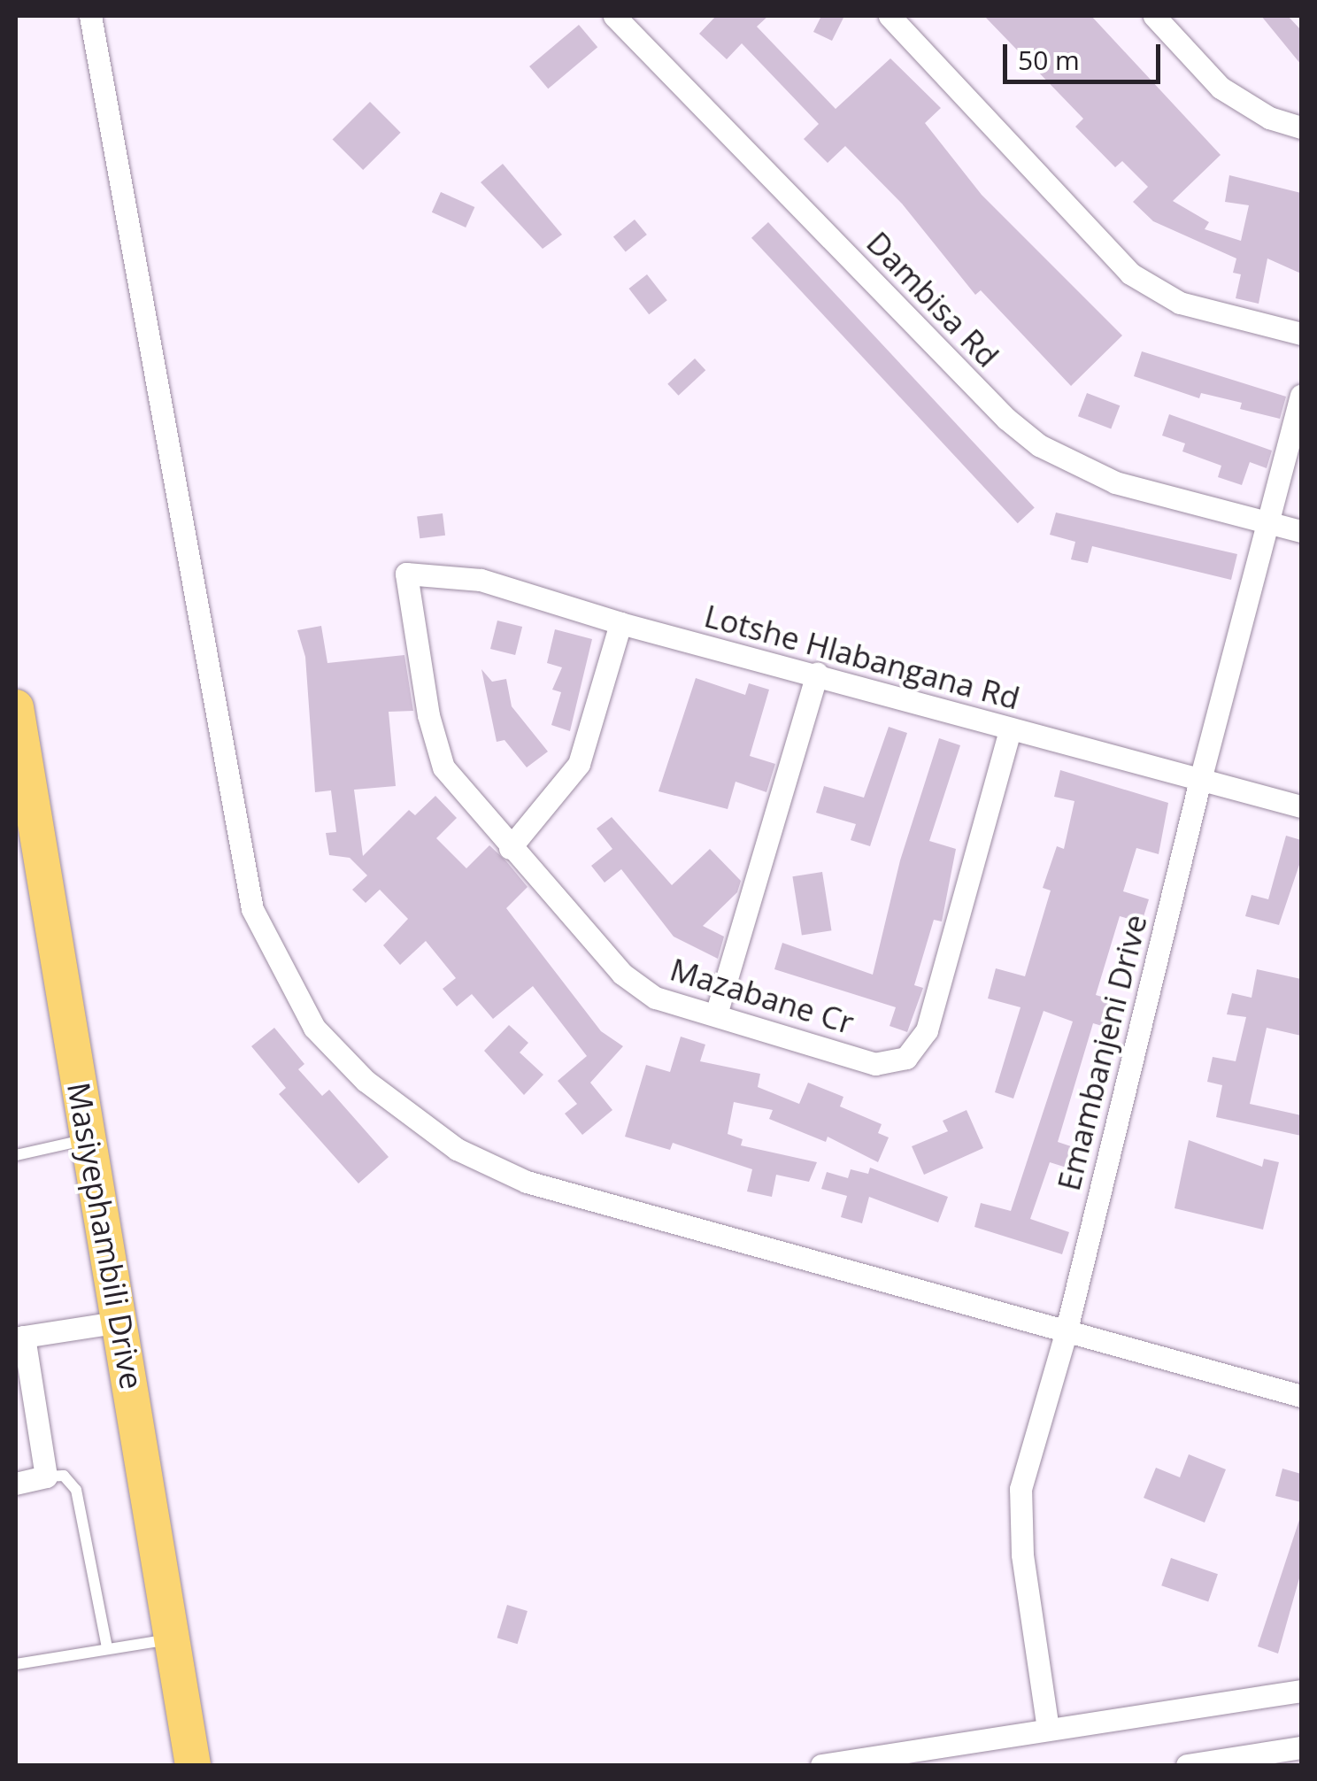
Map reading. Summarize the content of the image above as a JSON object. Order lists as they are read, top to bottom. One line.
{"streets":{"main road":["Masiyephambili Drive"],"street":["Dambisa Rd","Lotshe Hlabangana Rd","Mazabane Cr","Emambanjeni Drive"]},"crossings":[["Dambisa Rd","Emambanjeni Drive"],["Lotshe Hlabangana Rd","Mazabane Cr"],["Lotshe Hlabangana Rd","Emambanjeni Drive"]],"scale_bar":"50 m"}
